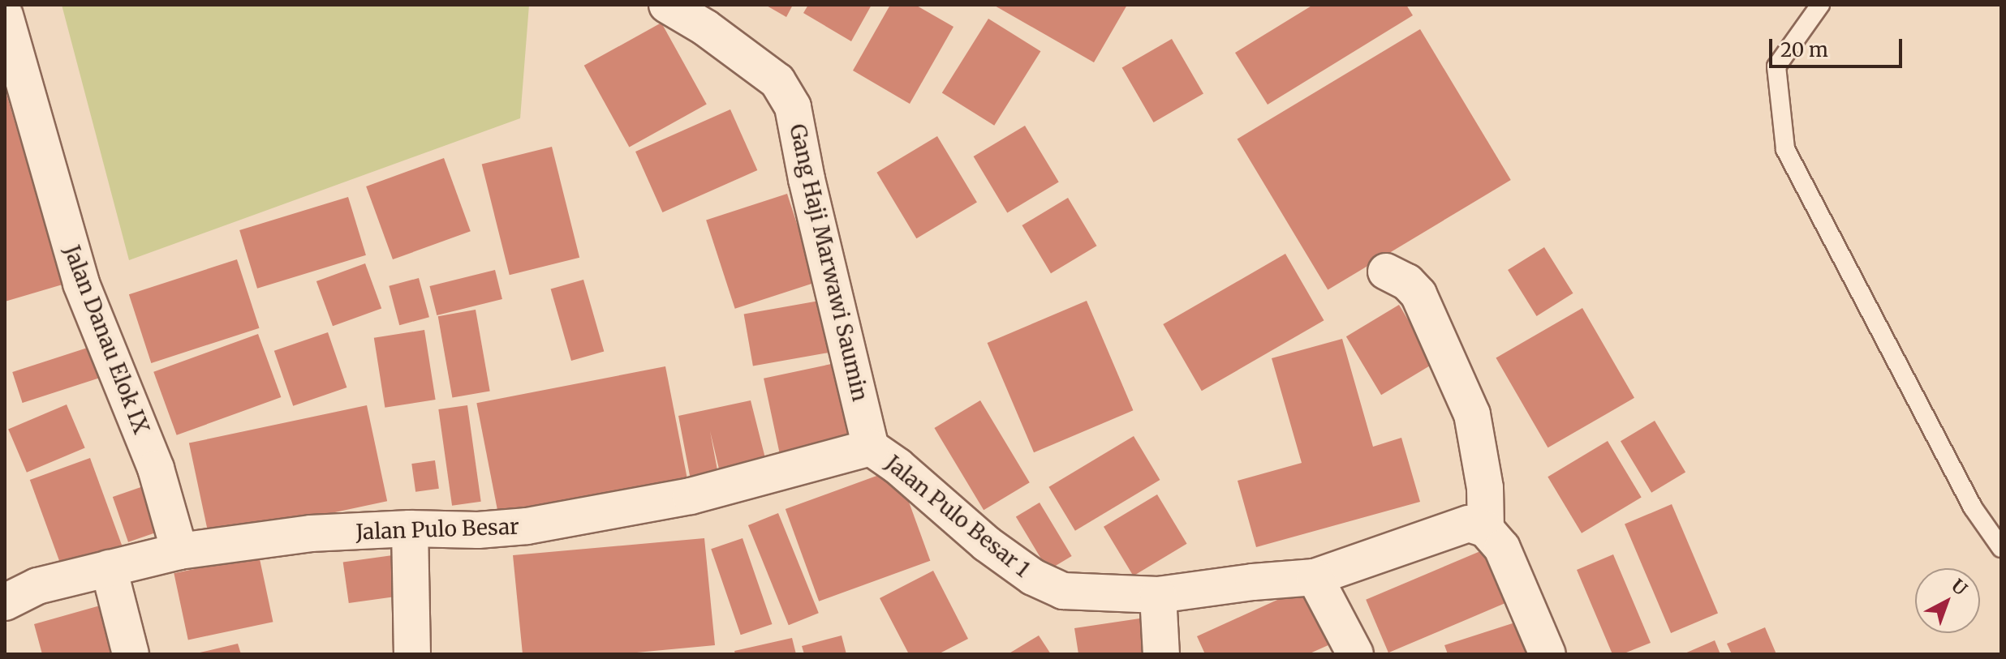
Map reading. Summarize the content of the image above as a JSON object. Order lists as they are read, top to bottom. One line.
{"streets":{"street":["Gang Haji Marwawi Saumin","Jalan Danau Elok IX","Jalan Pulo Besar 1","Jalan Pulo Besar"]},"crossings":[["Gang Haji Marwawi Saumin","Jalan Pulo Besar 1"],["Gang Haji Marwawi Saumin","Jalan Pulo Besar"],["Jalan Danau Elok IX","Jalan Pulo Besar"],["Jalan Pulo Besar 1","Jalan Pulo Besar"]],"scale_bar":"20 m","north":"top right"}
